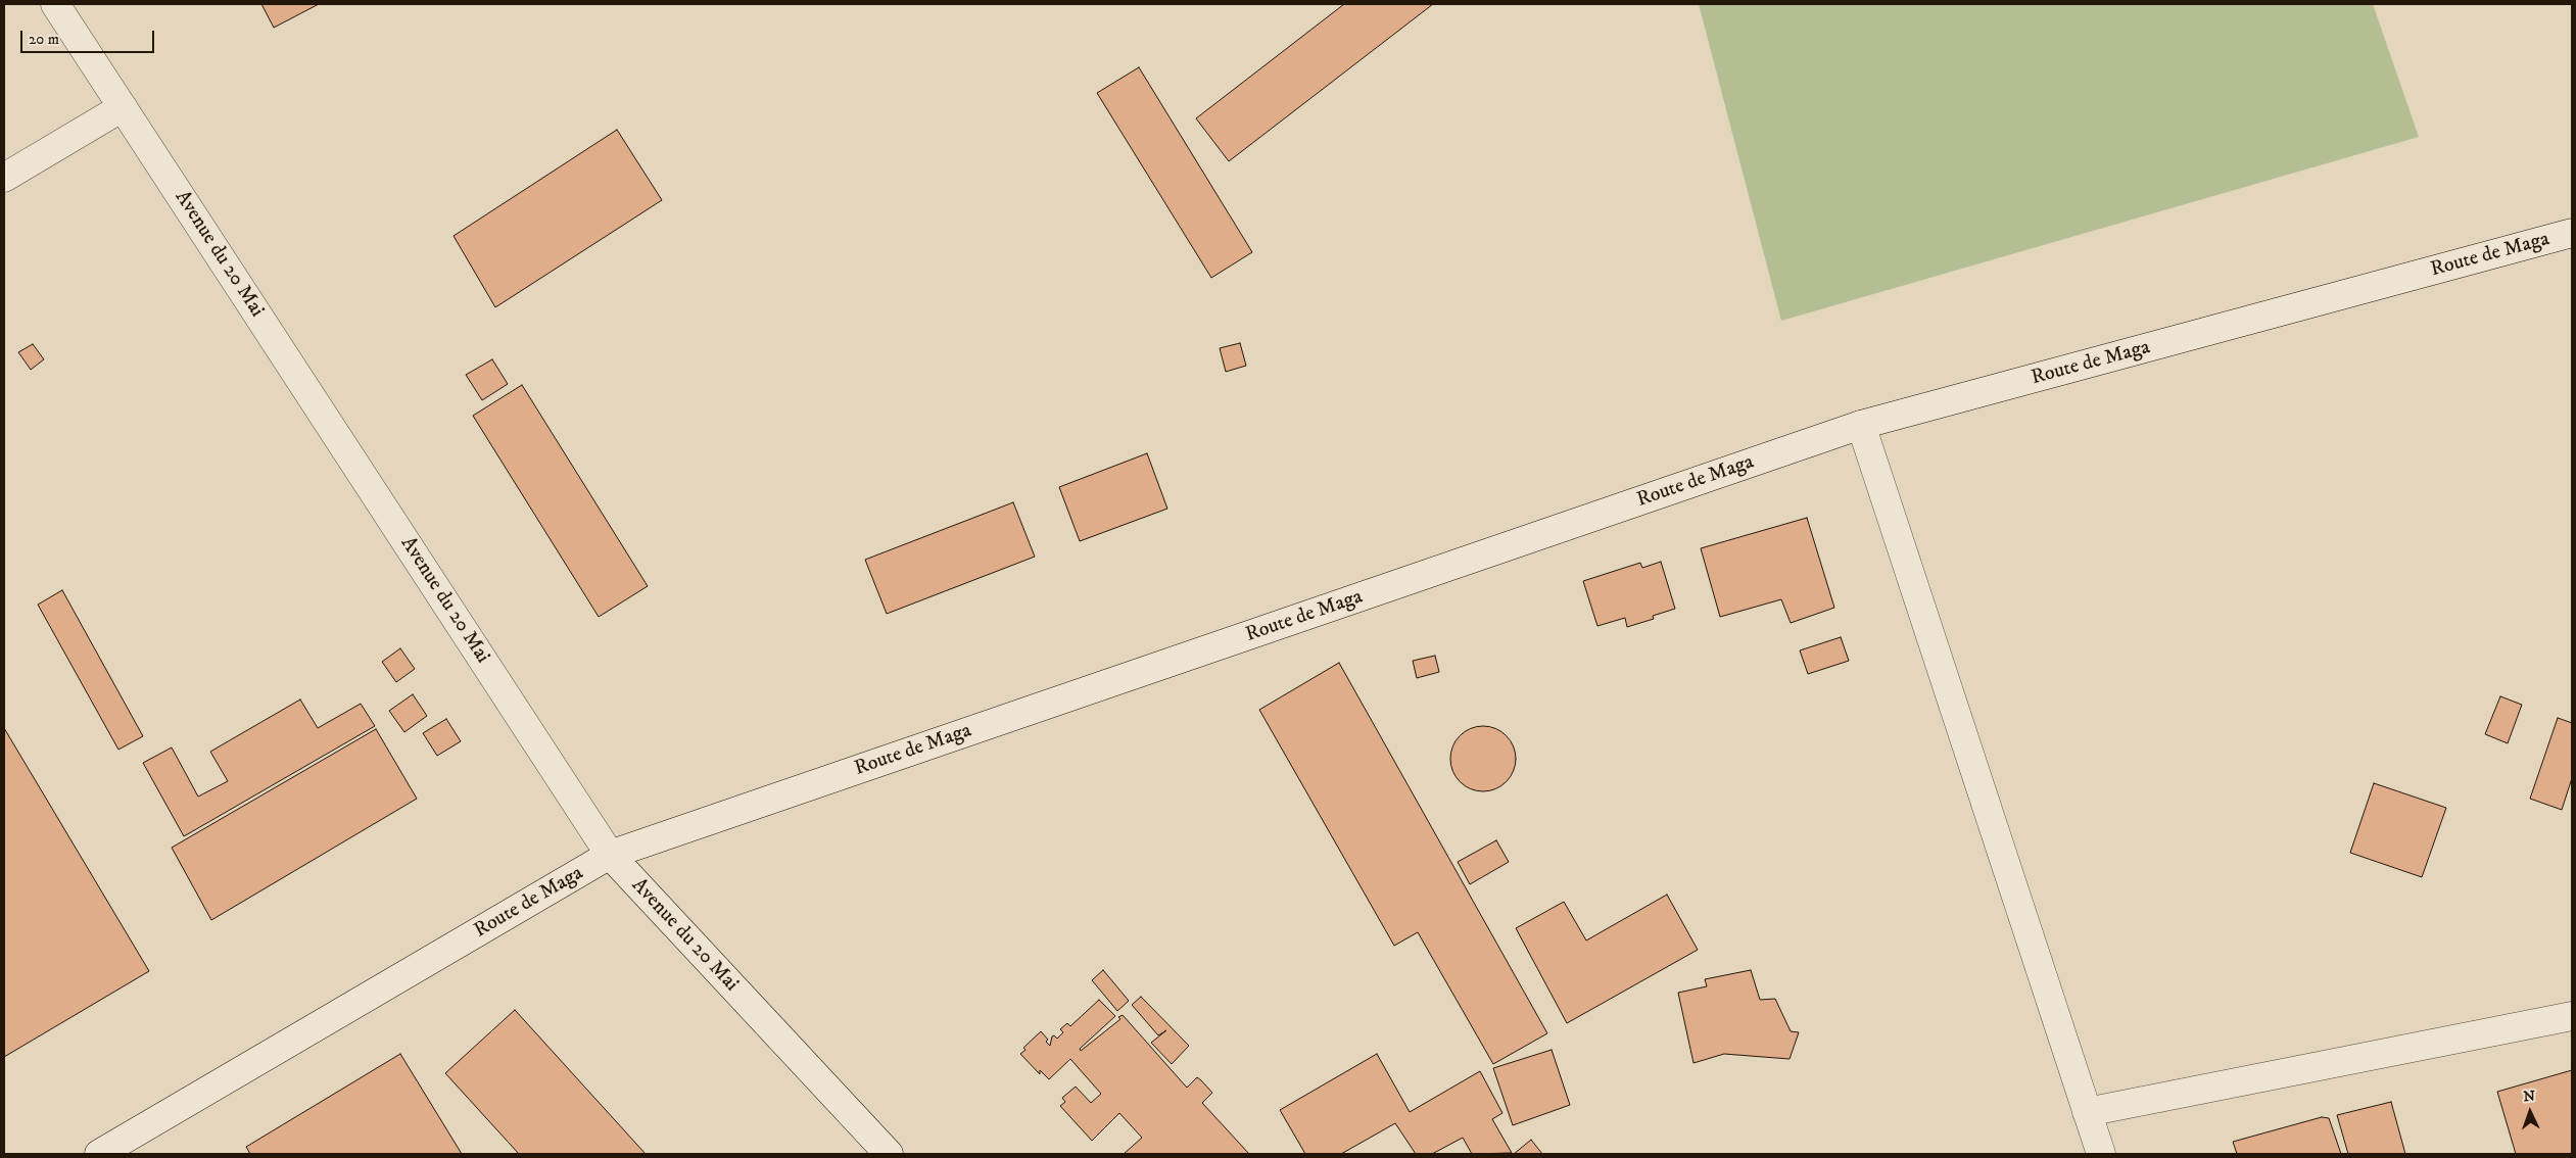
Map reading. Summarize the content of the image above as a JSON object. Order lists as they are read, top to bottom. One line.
{"streets":{"main road":["Avenue du 20 Mai","Route de Maga"]},"crossings":[["Avenue du 20 Mai","Route de Maga"]],"scale_bar":"20 m","north":"top"}
